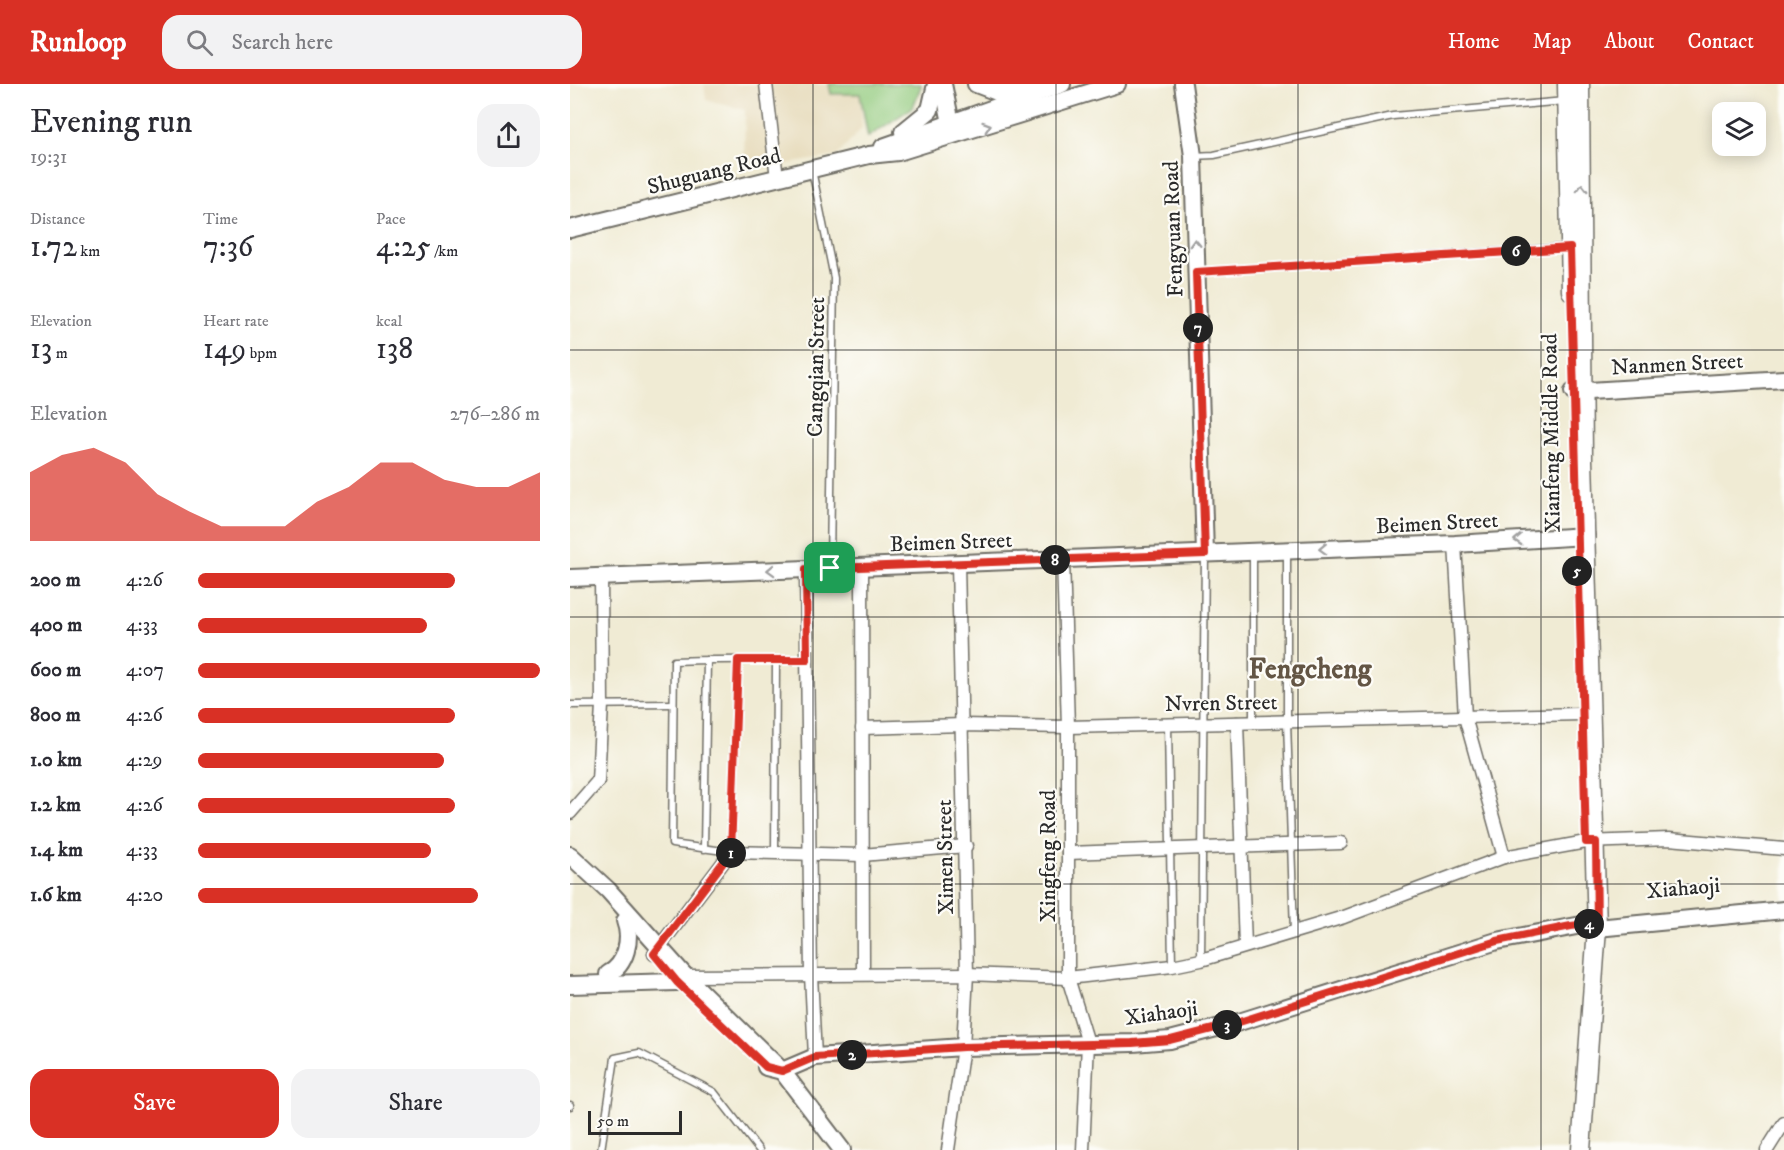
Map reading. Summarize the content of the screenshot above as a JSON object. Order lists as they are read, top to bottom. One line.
{"streets":{"main road":["Xianfeng Middle Road"],"street":["Shuguang Road","Fengyuan Road","Nanmen Street","Beimen Street","Nvren Street","Xingfeng Road","Ximen Street","Xiahaoji"],"lane":["Cangqian Street"]},"crossings":[["Shuguang Road","Cangqian Street"],["Fengyuan Road","Beimen Street"],["Nanmen Street","Xianfeng Middle Road"],["Cangqian Street","Beimen Street"],["Xianfeng Middle Road","Beimen Street"],["Xianfeng Middle Road","Nvren Street"],["Xianfeng Middle Road","Xiahaoji"],["Beimen Street","Xingfeng Road"],["Beimen Street","Ximen Street"],["Nvren Street","Xingfeng Road"],["Nvren Street","Ximen Street"],["Xingfeng Road","Xiahaoji"],["Ximen Street","Xiahaoji"]],"one_way":["Beimen Street"],"districts":["Fengcheng"],"scale_bar":"50 m","page":{"header":"Runloop","search":"Search here","nav":["Home","Map","About","Contact"],"heading":["Evening run","19:31"],"stats":[["Distance","1.72 km"],["Time","7:36"],["Pace","4:25 /km"],["Elevation","13 m"],["Heart rate","149 bpm"],["kcal","138"]],"pins":["6","7","8","5","1","4","3","2"],"chart":["Elevation","276–286 m"],"list":[{"name":"200 m","note":"4:26"},{"name":"400 m","note":"4:33"},{"name":"600 m","note":"4:07"},{"name":"800 m","note":"4:26"},{"name":"1.0 km","note":"4:29"},{"name":"1.2 km","note":"4:26"},{"name":"1.4 km","note":"4:33"},{"name":"1.6 km","note":"4:20"}],"buttons":["Save","Share"],"scale":"50 m"}}
